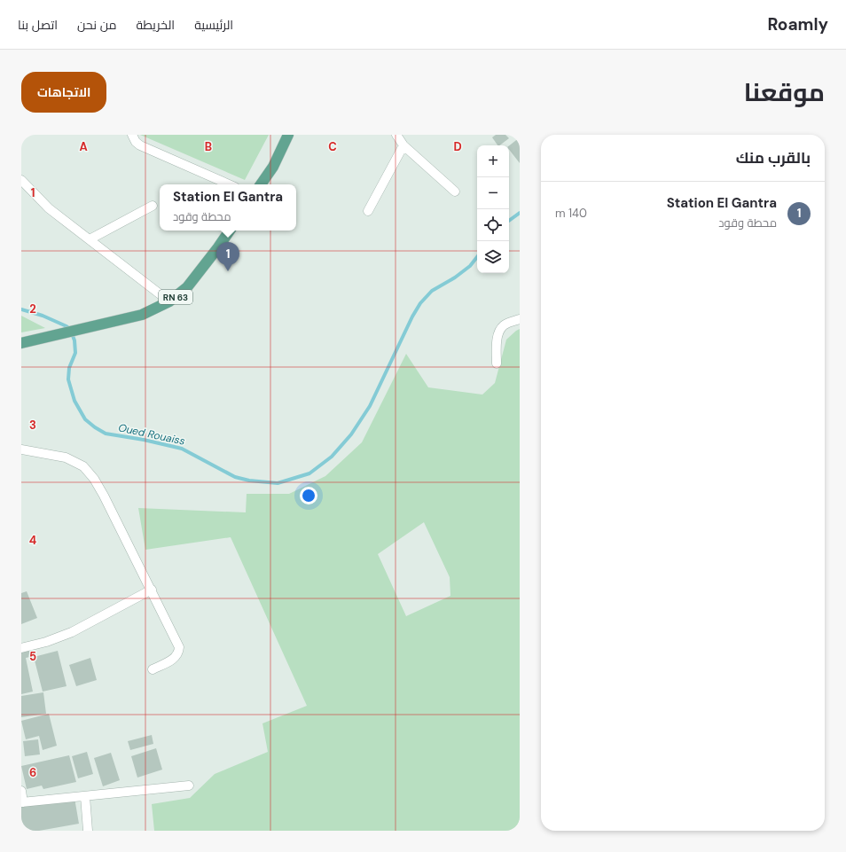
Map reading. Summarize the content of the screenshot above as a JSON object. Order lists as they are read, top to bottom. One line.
{"streets":{"main road":["RN 63"]},"water":["Oued Rouaiss"],"page":{"header":"Roamly","nav":["الرئيسية","الخريطة","من نحن","اتصل بنا"],"title":"موقعنا","buttons":"الاتجاهات","heading":"بالقرب منك","map_buttons":["+","−"],"list":[{"mark":"1","name":"Station El Gantra","note":"محطة وقود","value":"140 m"}],"popup":["Station El Gantra","محطة وقود"],"pins":"1"},"grid":{"columns":["A","B","C","D"],"rows":["1","2","3","4","5","6"]}}
